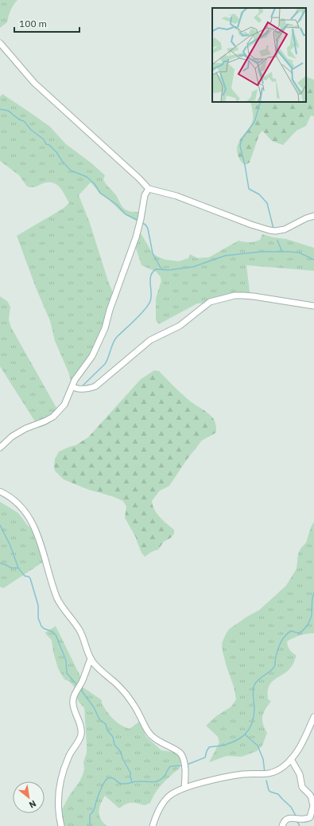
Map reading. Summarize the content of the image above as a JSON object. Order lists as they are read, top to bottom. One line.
{"scale_bar":"100 m","north":"bottom right"}
